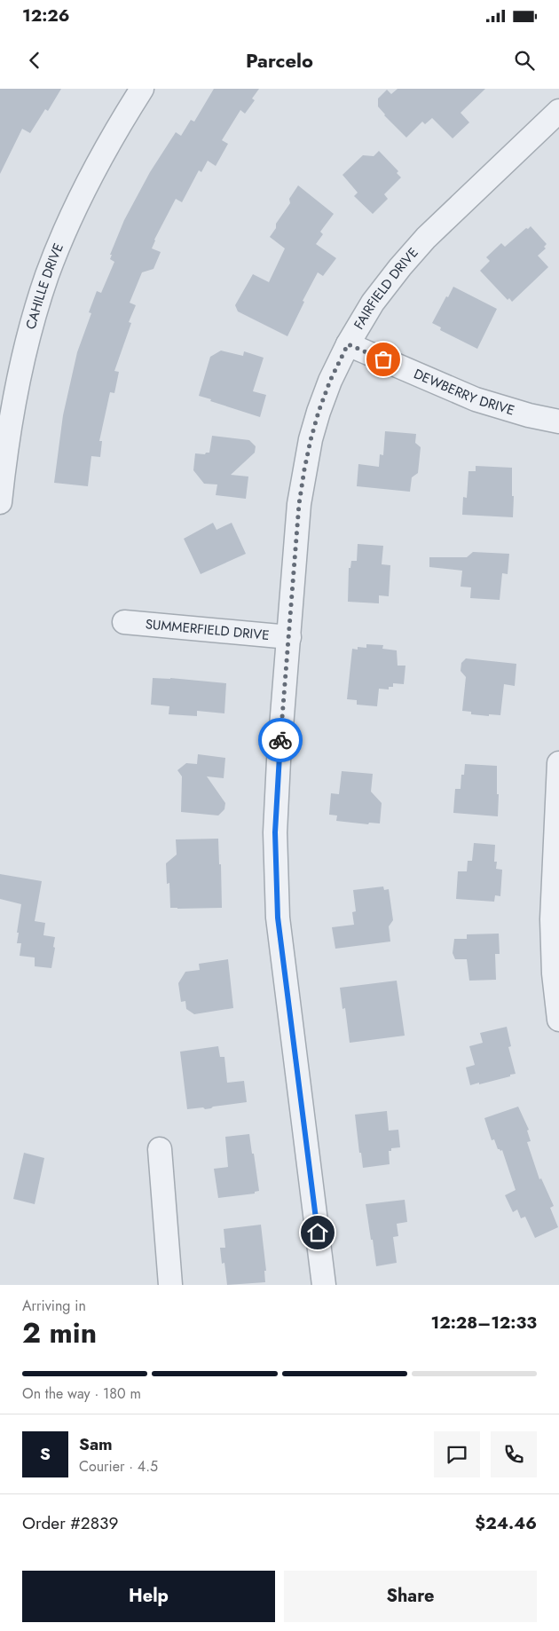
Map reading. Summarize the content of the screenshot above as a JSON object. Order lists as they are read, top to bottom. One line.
{"streets":{"street":["CAHILLE DRIVE","FAIRFIELD DRIVE","DEWBERRY DRIVE","SUMMERFIELD DRIVE"]},"crossings":[["FAIRFIELD DRIVE","DEWBERRY DRIVE"],["FAIRFIELD DRIVE","SUMMERFIELD DRIVE"]],"page":{"status":"12:26","header":"Parcelo","heading":["2 min","Arriving in","12:28–12:33"],"panel":["Sam","Courier · 4.5","Order #2839","$24.46"],"bar":"On the way · 180 m","round":"S","buttons":["Help","Share"]}}
